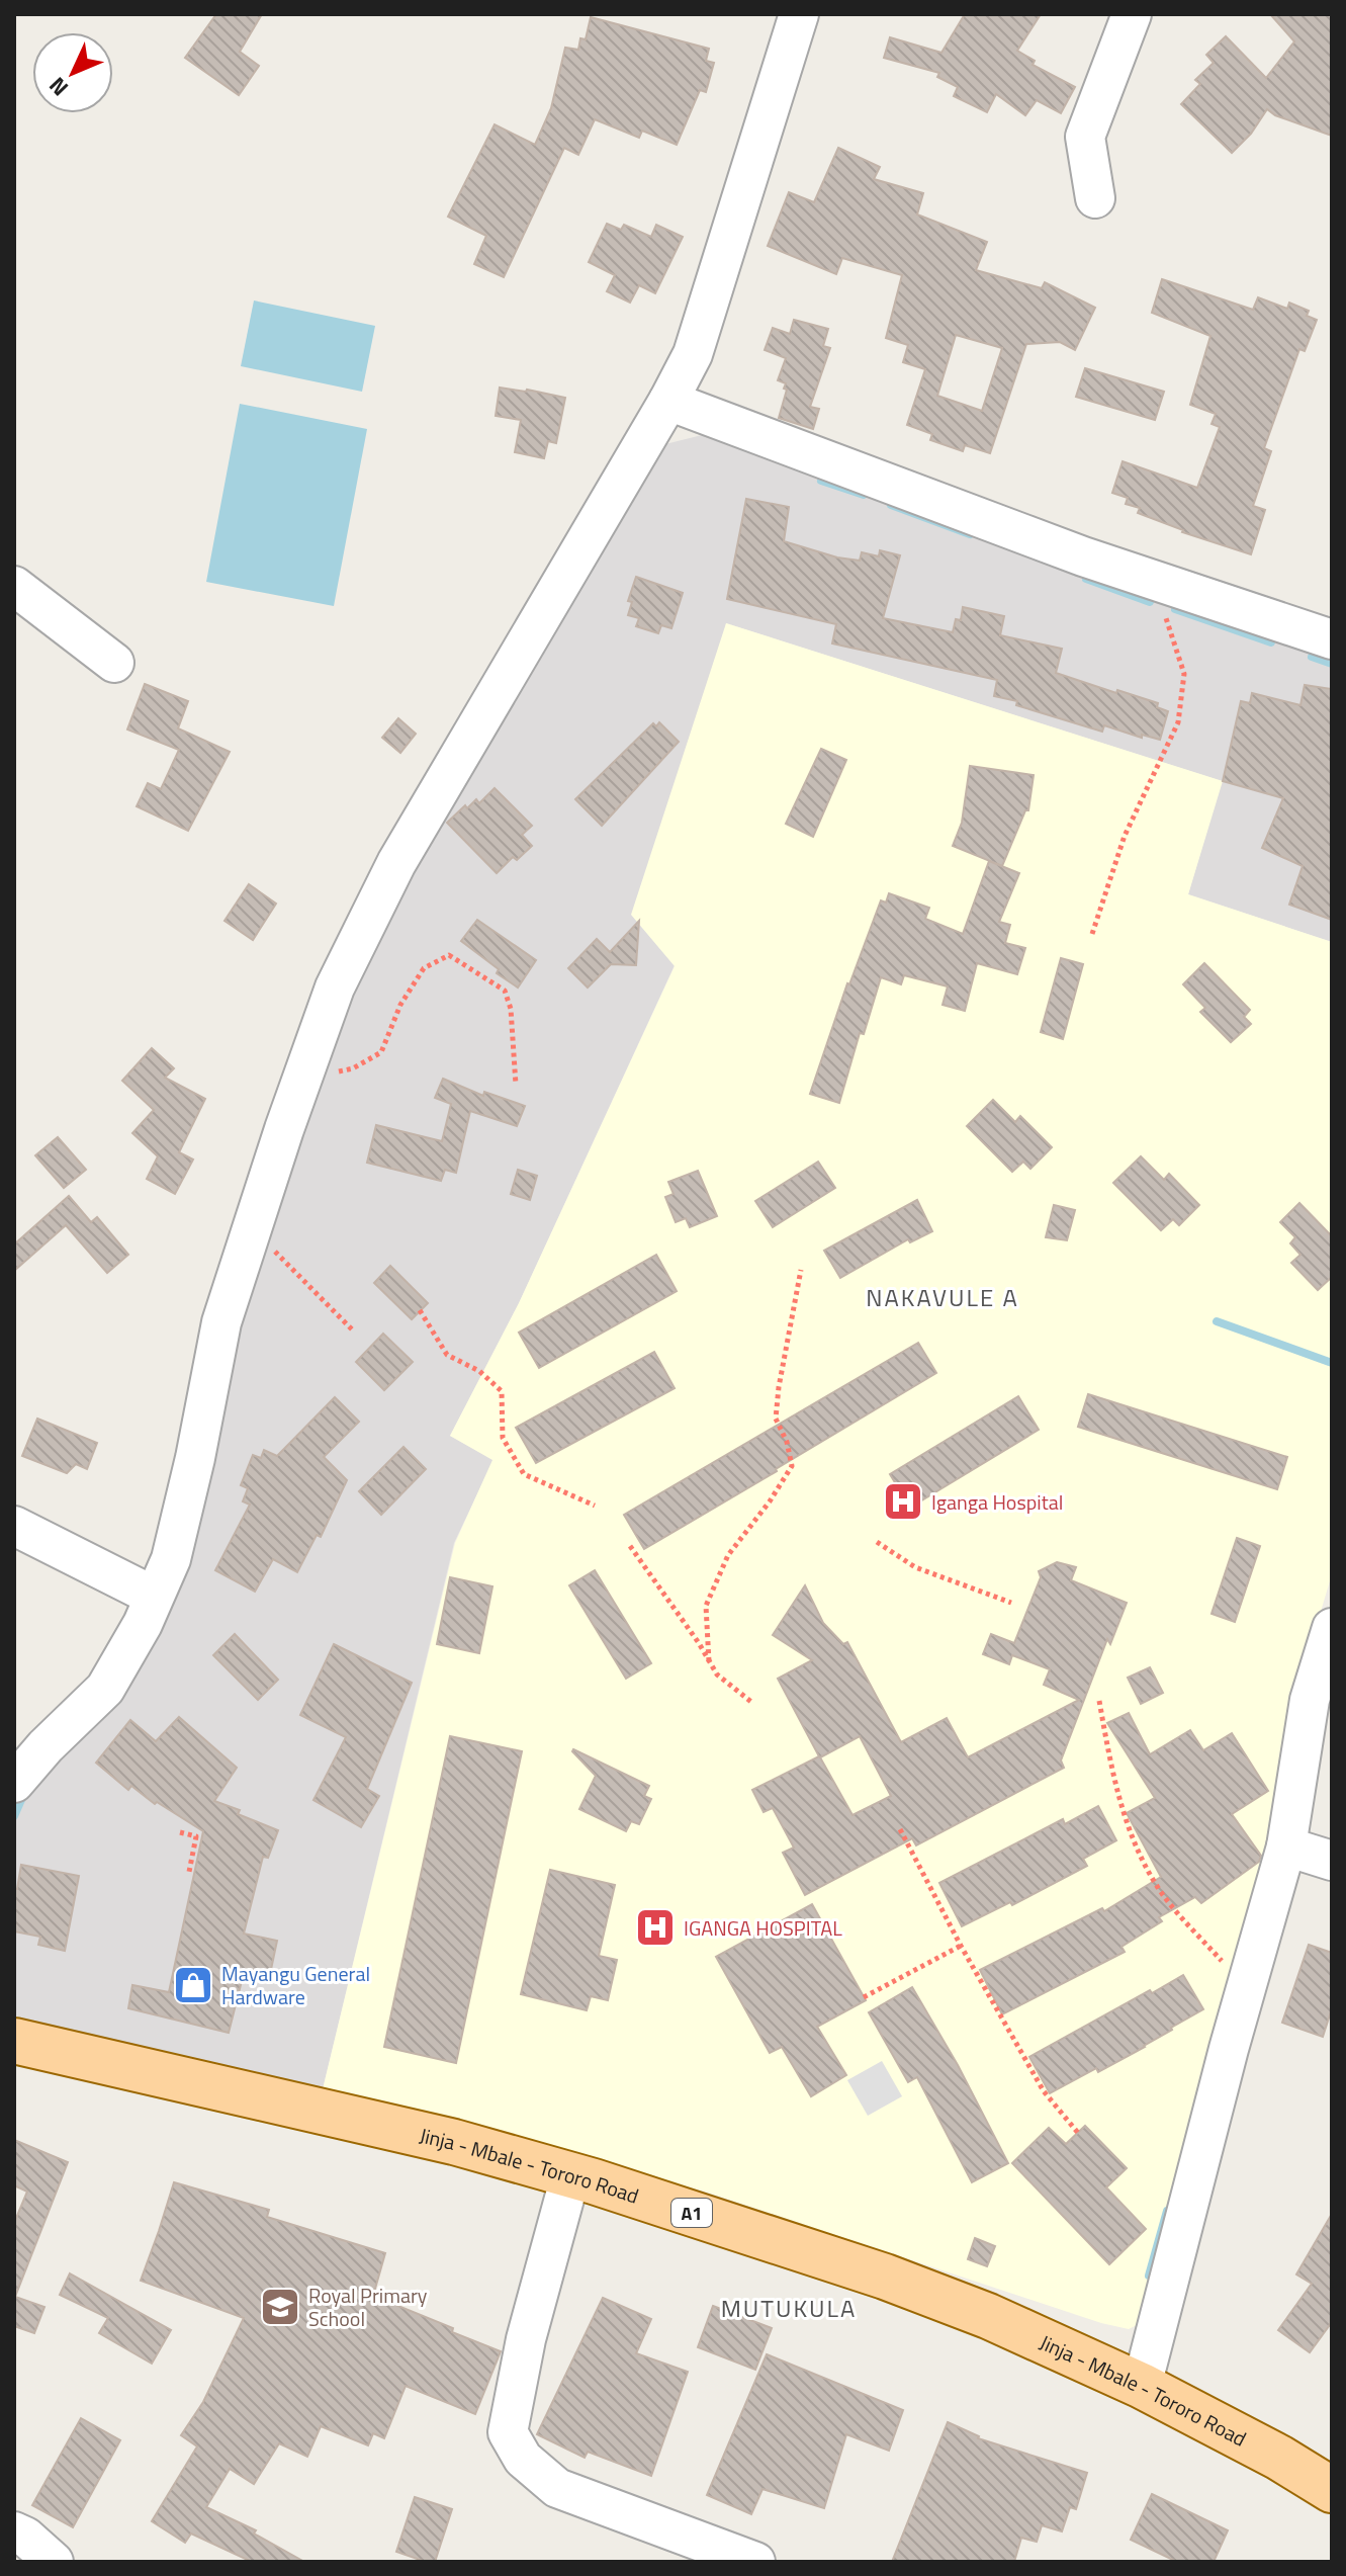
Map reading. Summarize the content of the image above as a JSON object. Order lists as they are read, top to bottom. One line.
{"streets":{"main road":["Jinja - Mbale - Tororo Road","A1"]},"districts":["NAKAVULE A","MUTUKULA"],"places":{"hospital":["Iganga Hospital","IGANGA HOSPITAL"],"shop":["Mayangu General Hardware"],"school or university":["Royal Primary School"]},"north":"bottom left"}
